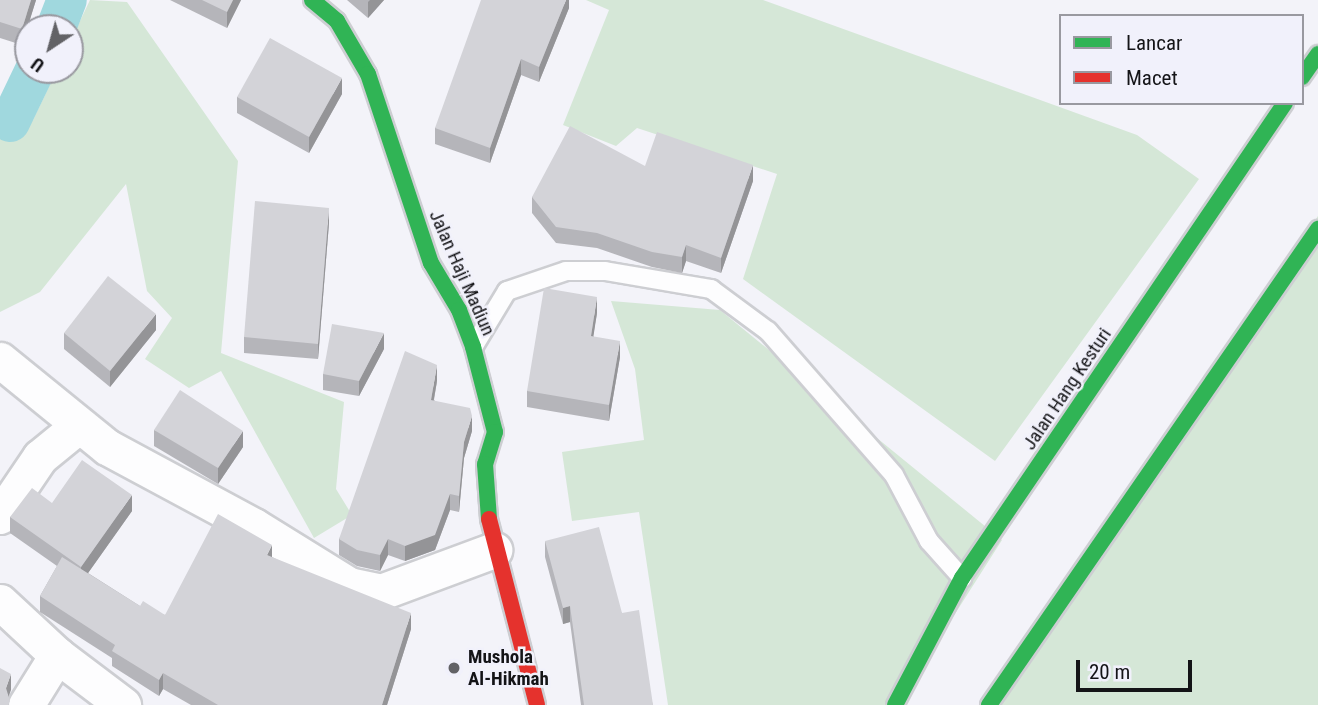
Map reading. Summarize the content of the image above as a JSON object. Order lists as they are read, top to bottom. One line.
{"streets":{"main road":["Jalan Haji Madiun","Jalan Hang Kesturi"]},"places":["Mushola Al-Hikmah"],"legend":["Lancar","Macet"],"scale_bar":"20 m","north":"bottom left"}
